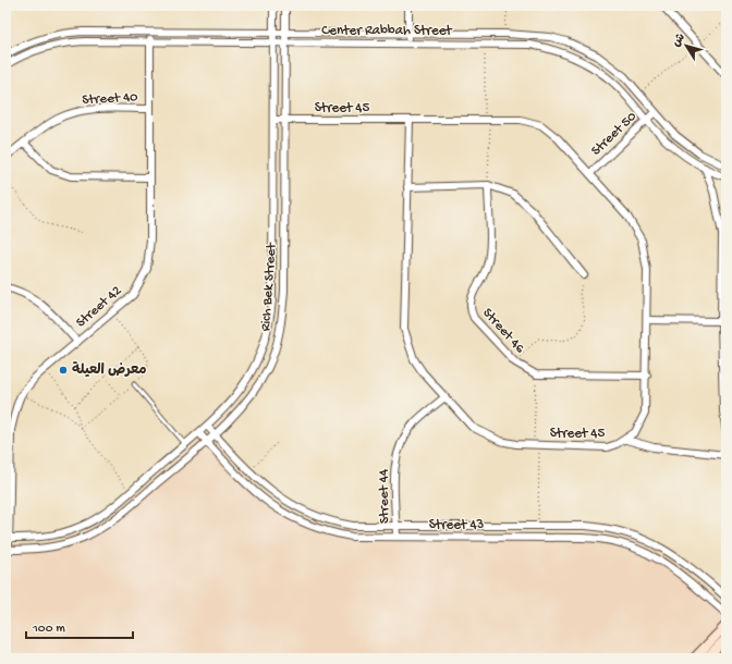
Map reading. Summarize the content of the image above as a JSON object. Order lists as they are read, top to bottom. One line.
{"streets":{"street":["Center Rabbah Street","Street 40","Street 45","Street 50","Rich Bek Street","Street 42","Street 46","Street 44","Street 43"]},"crossings":[["Center Rabbah Street","Street 50"],["Center Rabbah Street","Rich Bek Street"],["Center Rabbah Street","Street 42"],["Street 40","Street 42"],["Street 45","Street 50"],["Street 45","Rich Bek Street"],["Street 45","Street 44"],["Rich Bek Street","Street 42"],["Rich Bek Street","Street 43"],["Street 44","Street 43"]],"places":["معرض العيلة"],"scale_bar":"100 m","north":"top left"}
